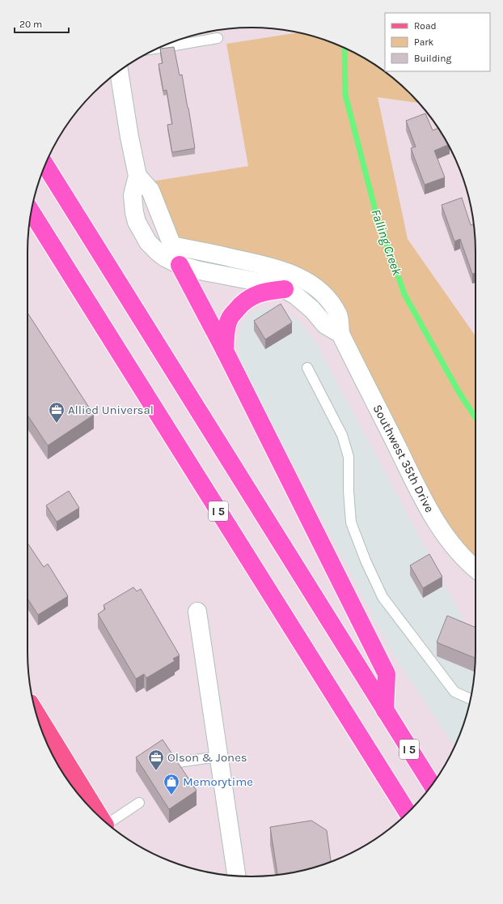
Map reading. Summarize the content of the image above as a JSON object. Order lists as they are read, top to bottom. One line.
{"streets":{"highway":["I 5"],"street":["Southwest 35th Drive"]},"water":["Falling Creek"],"places":{"office":["Allied Universal","Olson & Jones"],"shop":["Memorytime"]},"legend":["Road","Park","Building"],"scale_bar":"20 m"}
